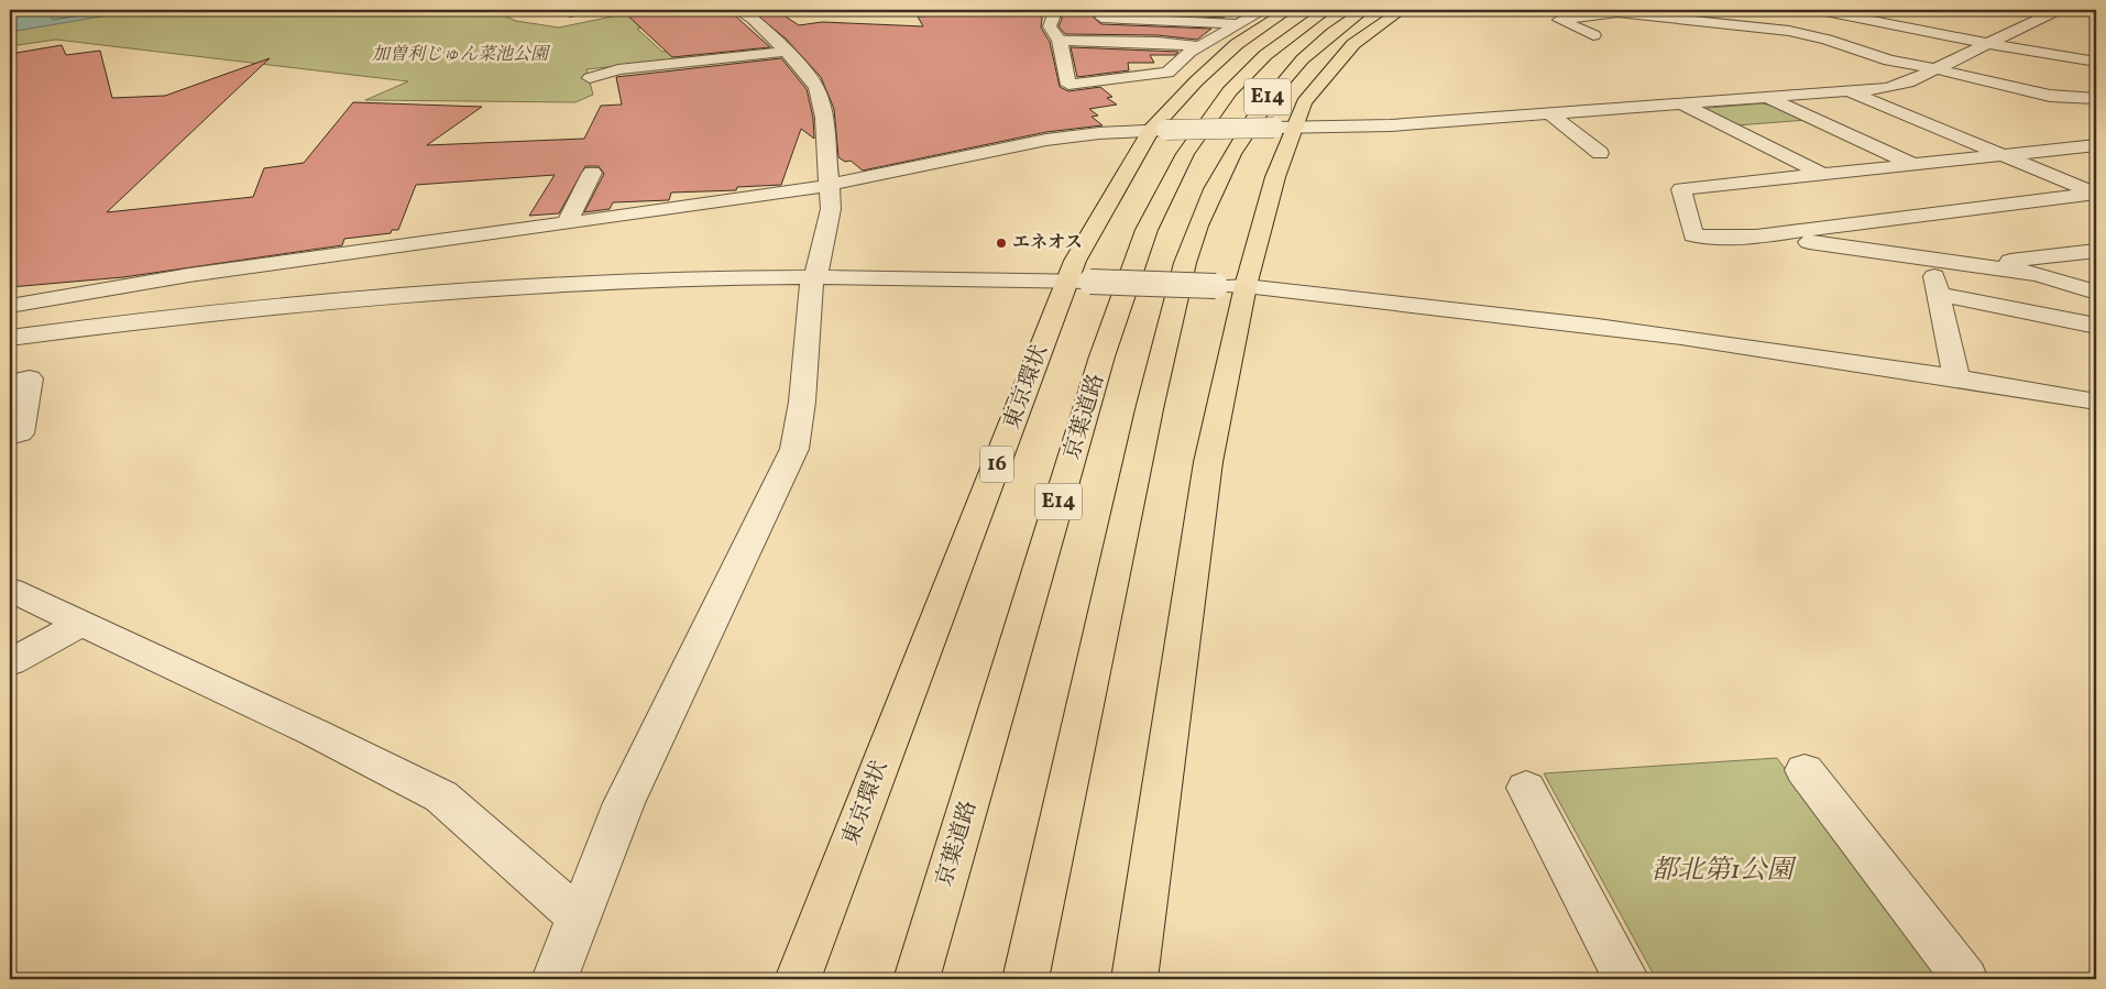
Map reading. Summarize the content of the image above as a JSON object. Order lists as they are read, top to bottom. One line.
{"streets":{"highway":["E14","東京環状","京葉道路","16"]},"parks":["加曽利じゅん菜池公園","都北第1公園"],"places":["エネオス"]}
